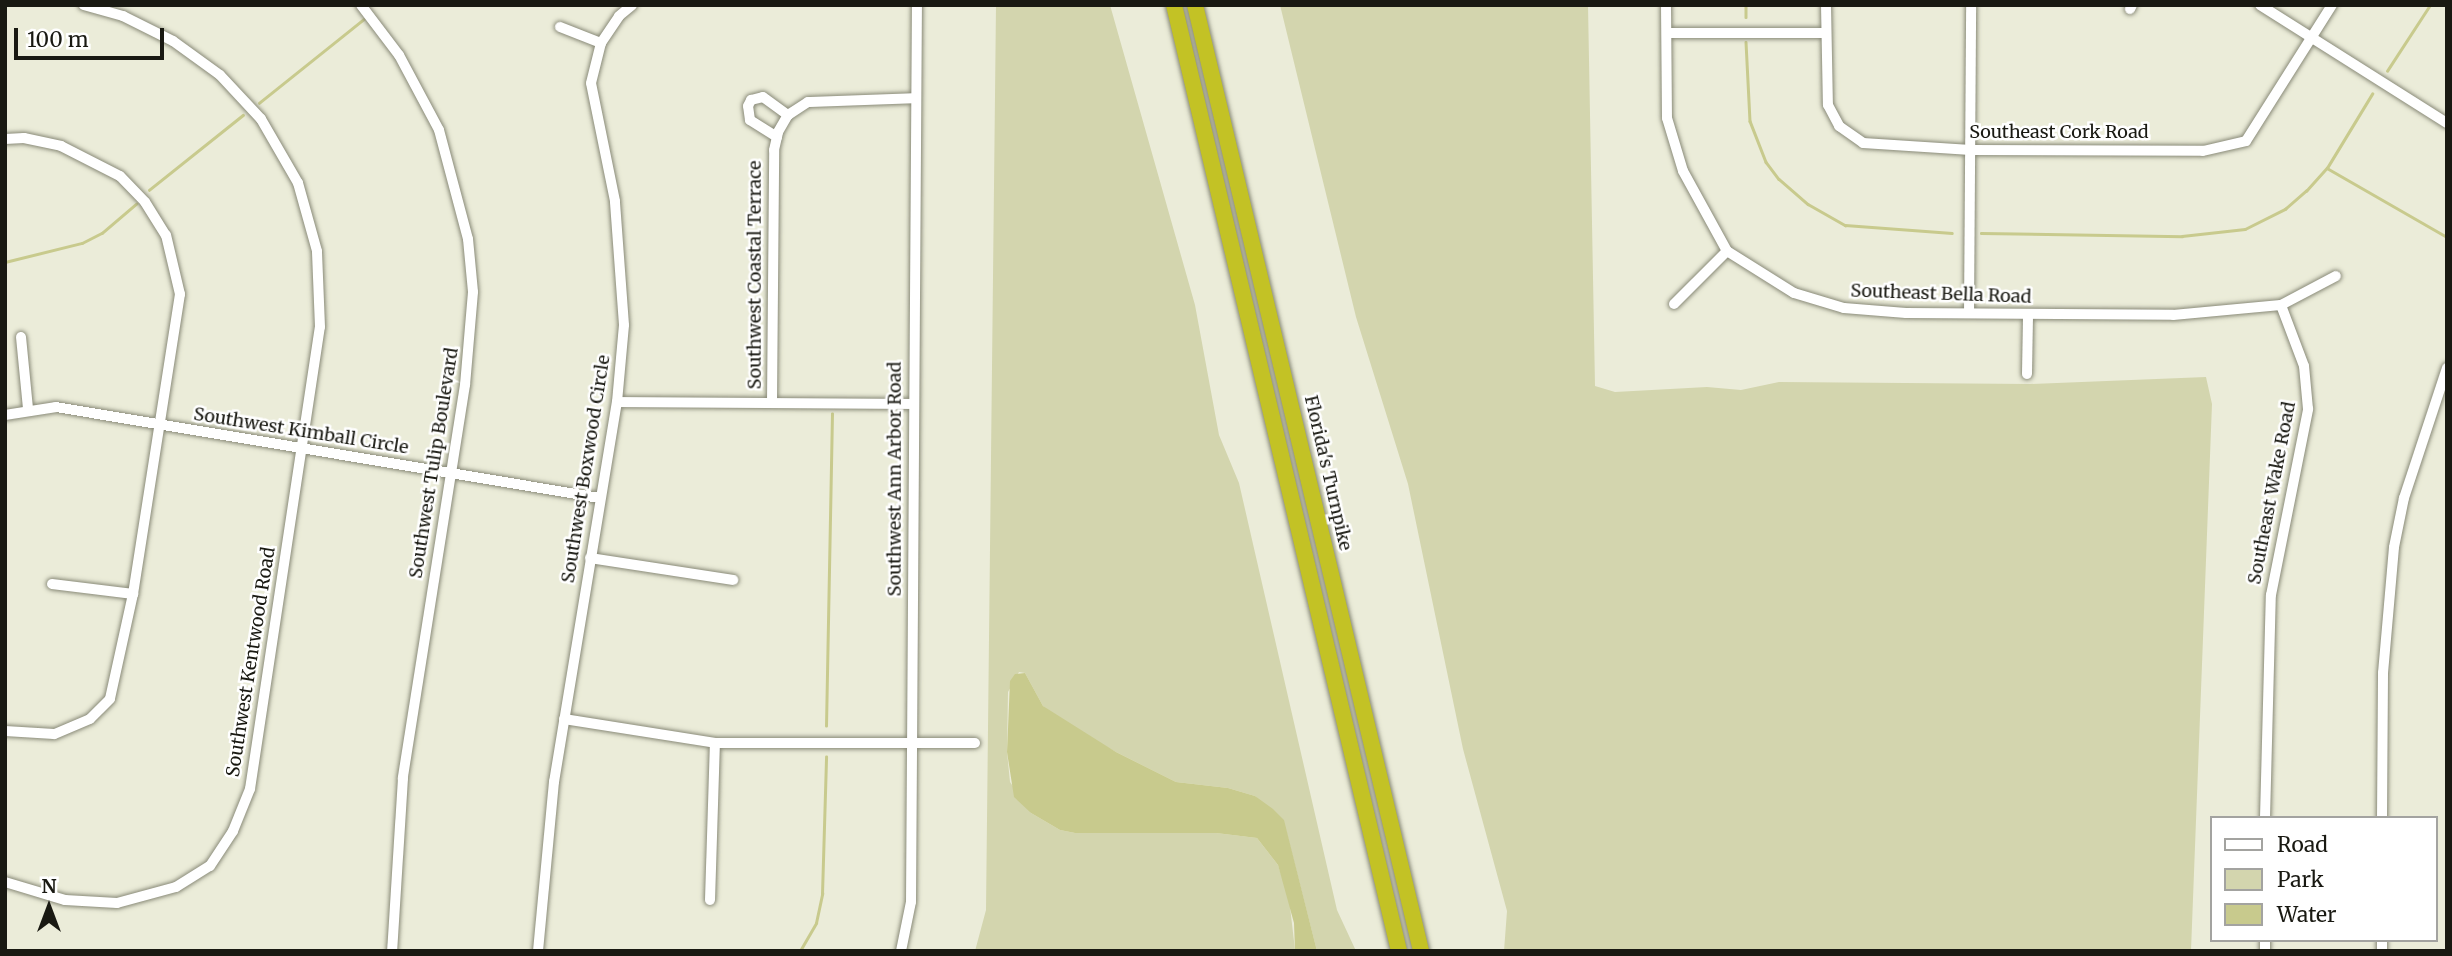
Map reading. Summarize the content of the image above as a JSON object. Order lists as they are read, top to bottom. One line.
{"streets":{"highway":["Florida's Turnpike"],"street":["Southeast Cork Road","Southwest Coastal Terrace","Southeast Bella Road","Southwest Kimball Circle","Southwest Tulip Boulevard","Southwest Boxwood Circle","Southwest Ann Arbor Road","Southeast Wake Road","Southwest Kentwood Road"]},"crossings":[["Southeast Bella Road","Southeast Wake Road"],["Southwest Kimball Circle","Southwest Tulip Boulevard"],["Southwest Kimball Circle","Southwest Boxwood Circle"],["Southwest Kimball Circle","Southwest Kentwood Road"]],"legend":["Road","Park","Water"],"scale_bar":"100 m","north":"top"}
